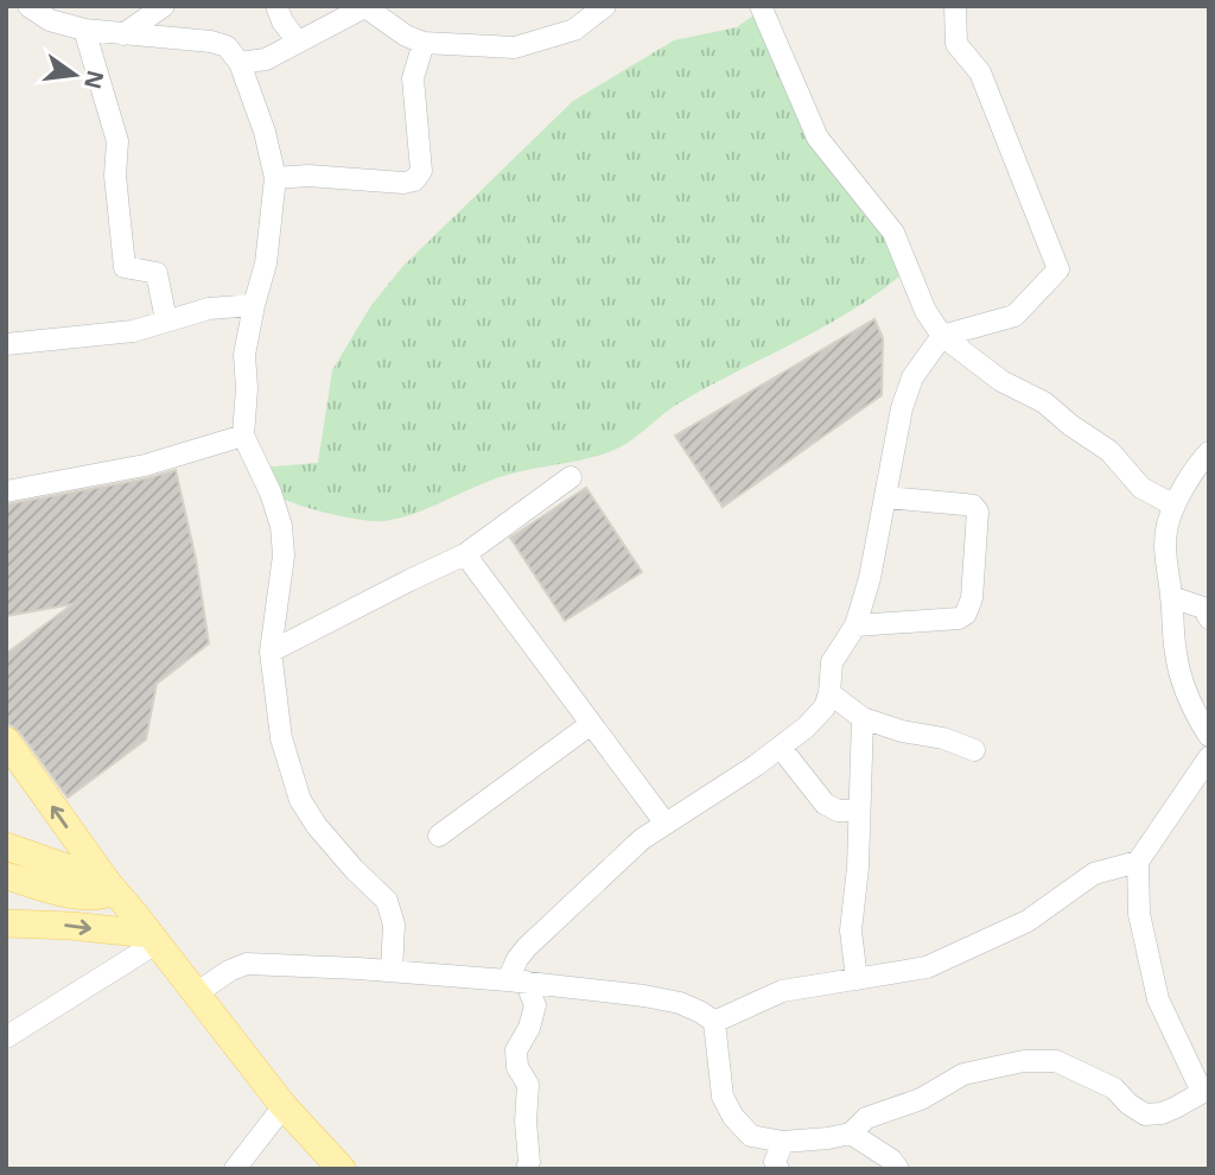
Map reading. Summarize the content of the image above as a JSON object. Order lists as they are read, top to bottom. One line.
{"north":"right"}
